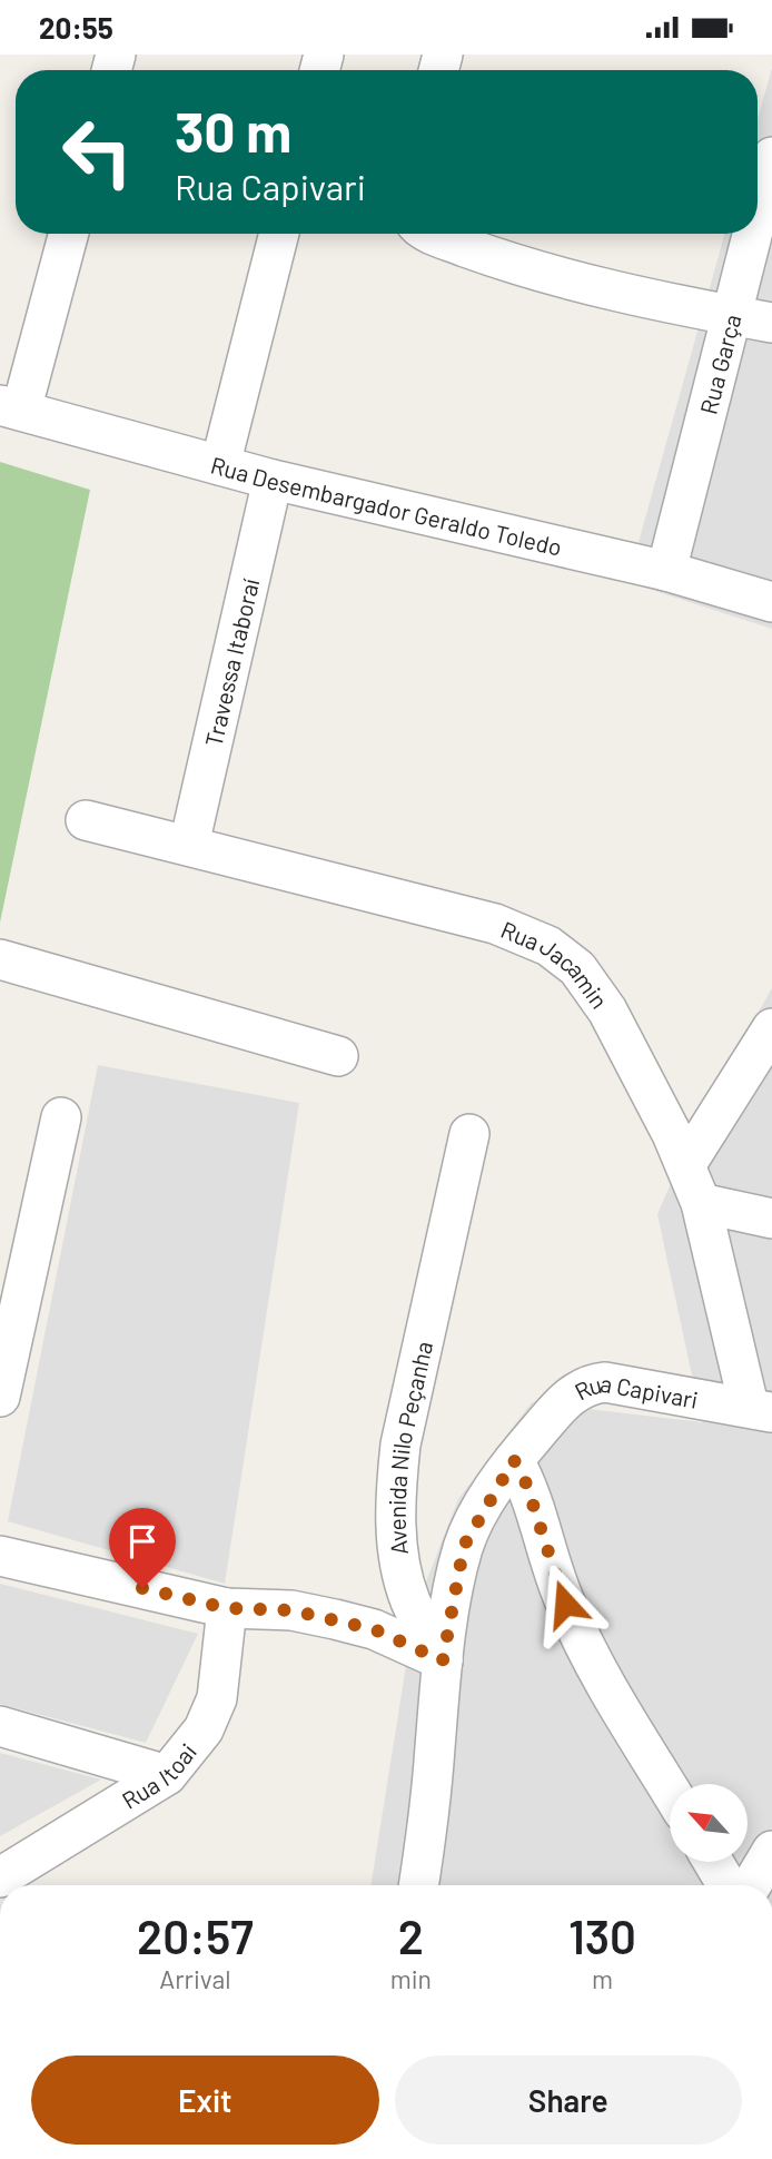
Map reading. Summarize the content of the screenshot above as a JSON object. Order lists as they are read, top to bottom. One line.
{"streets":{"street":["Rua Garça","Rua Desembargador Geraldo Toledo","Travessa Itaboraí","Rua Jacamin","Rua Capivari","Avenida Nilo Peçanha","Rua Itoai"]},"crossings":[["Rua Garça","Rua Desembargador Geraldo Toledo"],["Rua Desembargador Geraldo Toledo","Travessa Itaboraí"],["Travessa Itaboraí","Rua Jacamin"],["Rua Jacamin","Rua Capivari"],["Rua Capivari","Avenida Nilo Peçanha"]],"north":"top left","page":{"status":"20:55","turn":["30 m","Rua Capivari"],"eta":["20:57","Arrival","2","min","130","m"],"buttons":["Exit","Share"]}}
